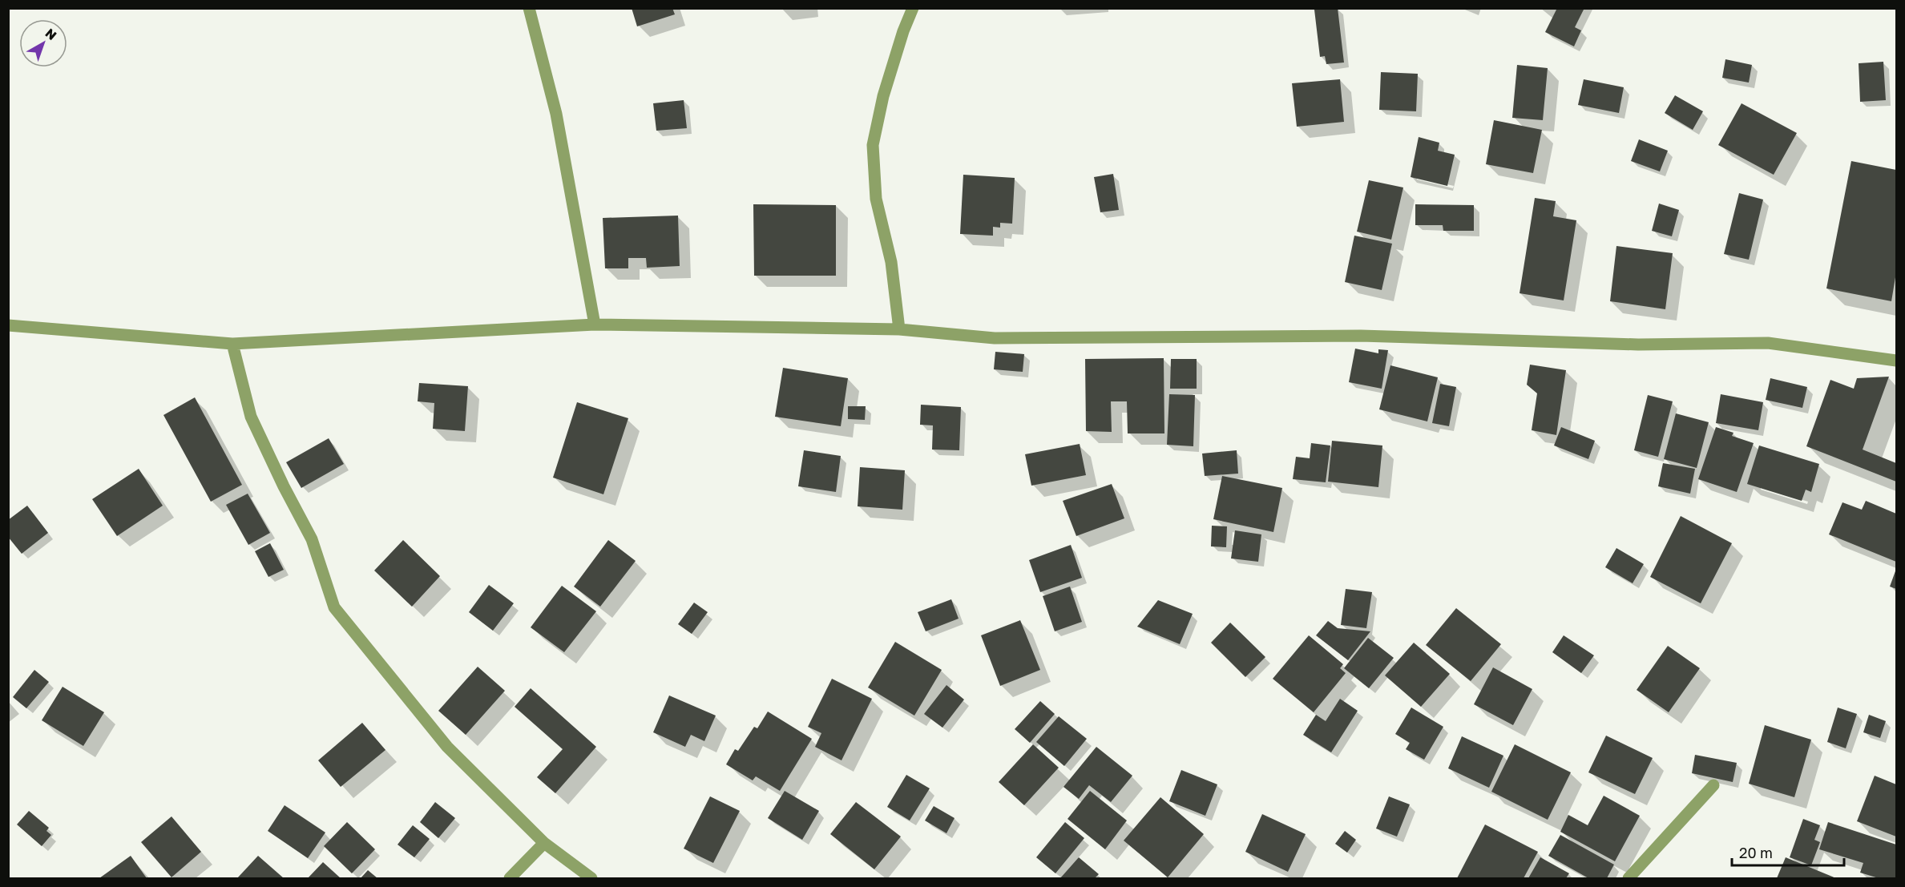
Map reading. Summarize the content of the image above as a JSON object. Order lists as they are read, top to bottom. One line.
{"scale_bar":"20 m","north":"top right"}
